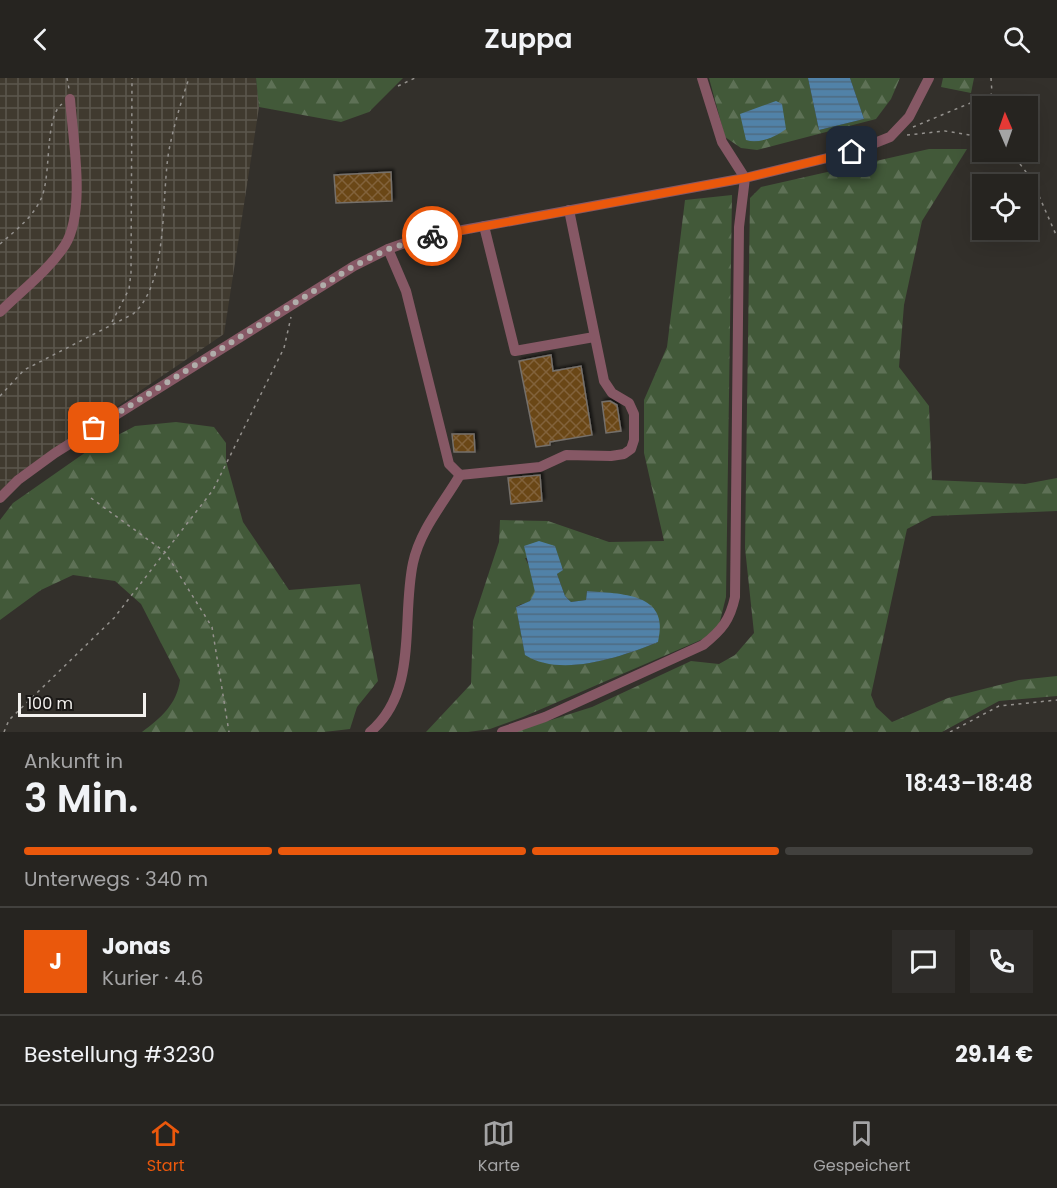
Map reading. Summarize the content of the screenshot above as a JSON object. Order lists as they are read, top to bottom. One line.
{"scale_bar":"100 m","north":"top","page":{"header":"Zuppa","scale":"100 m","heading":["3 Min.","Ankunft in","18:43–18:48"],"panel":["Jonas","Kurier · 4.6","Bestellung #3230","29.14 €"],"bar":"Unterwegs · 340 m","round":"J","tabs":["Start","Karte","Gespeichert"]}}
